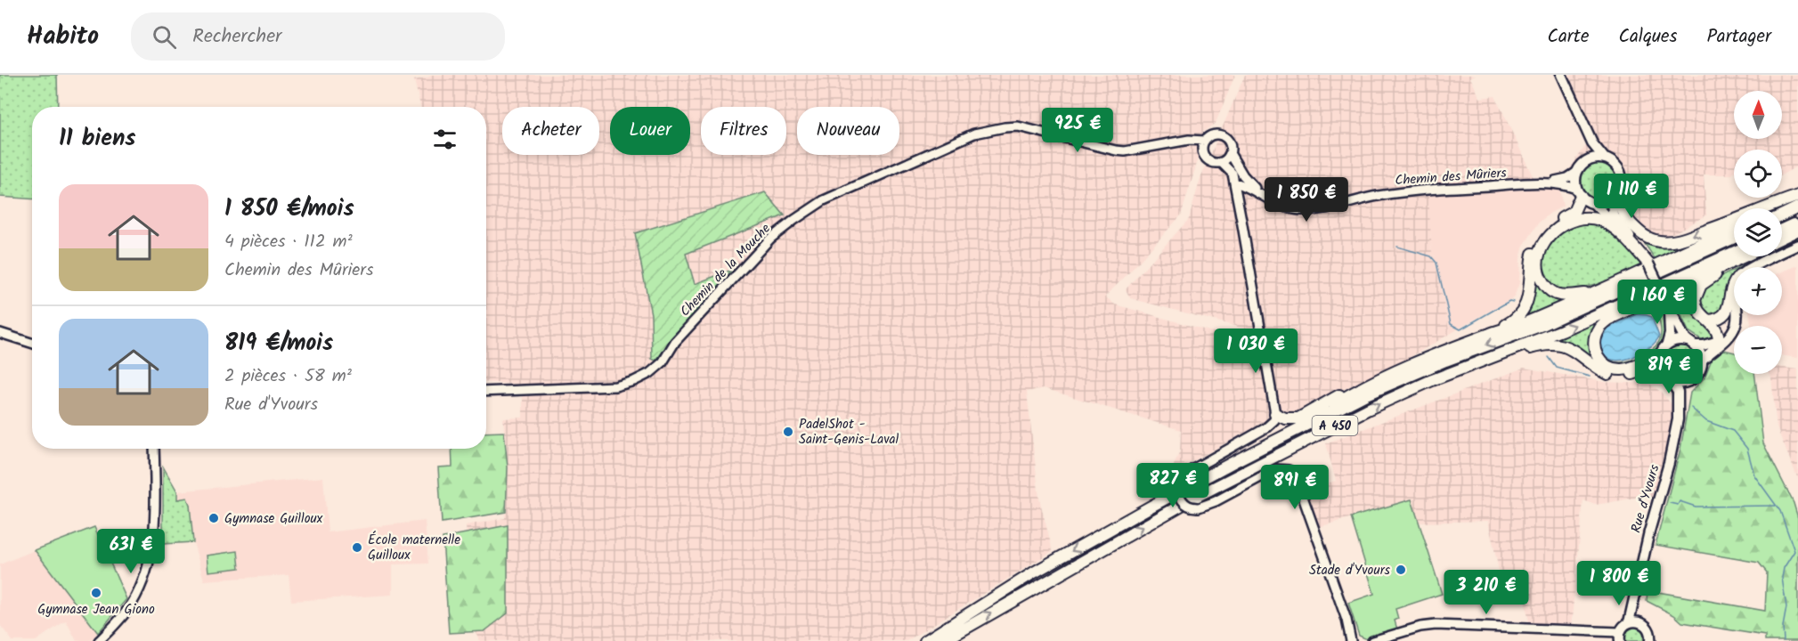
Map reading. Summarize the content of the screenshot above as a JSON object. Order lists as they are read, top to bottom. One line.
{"streets":{"highway":["A 450"],"main road":["Rue d'Yvours"],"street":["Chemin des Mûriers","Chemin de la Mouche"]},"crossings":[["Chemin des Mûriers","Chemin de la Mouche"]],"places":["PadelShot - Saint-Genis-Laval","Gymnase Guilloux","École maternelle Guilloux","Stade d'Yvours","Gymnase Jean Giono"],"north":"top","page":{"header":"Habito","search":"Rechercher","nav":["Carte","Calques","Partager"],"map_buttons":["+","−"],"chip":["Acheter","Louer","Filtres","Nouveau"],"heading":"11 biens","price":["925 €","1 110 €","1 850 €","1 160 €","1 030 €","819 €","827 €","891 €","631 €","1 800 €","3 210 €"],"list":[{"name":"1 850 €/mois","note":"4 pièces · 112 m² · Chemin des Mûriers"},{"name":"819 €/mois","note":"2 pièces · 58 m² · Rue d'Yvours"}]}}
